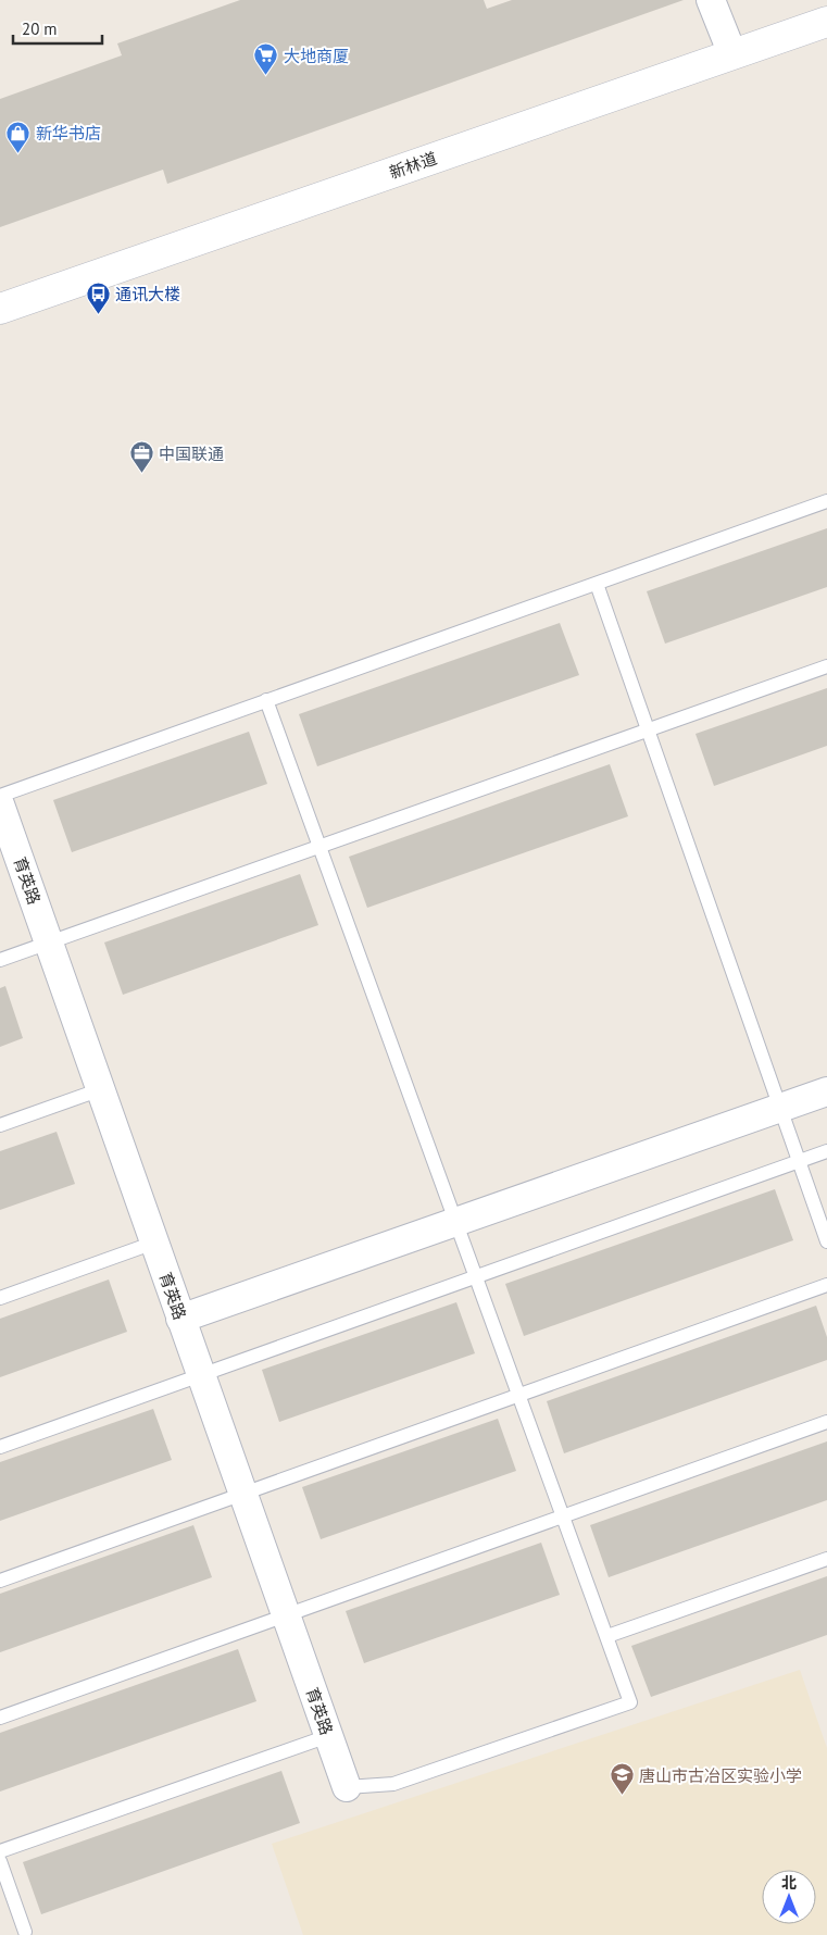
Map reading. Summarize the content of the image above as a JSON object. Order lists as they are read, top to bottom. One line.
{"streets":{"street":["新林道","育英路"]},"places":{"supermarket":["大地商厦"],"shop":["新华书店"],"bus stop":["通讯大楼"],"office":["中国联通"],"school or university":["唐山市古冶区实验小学"]},"scale_bar":"20 m","north":"top"}
